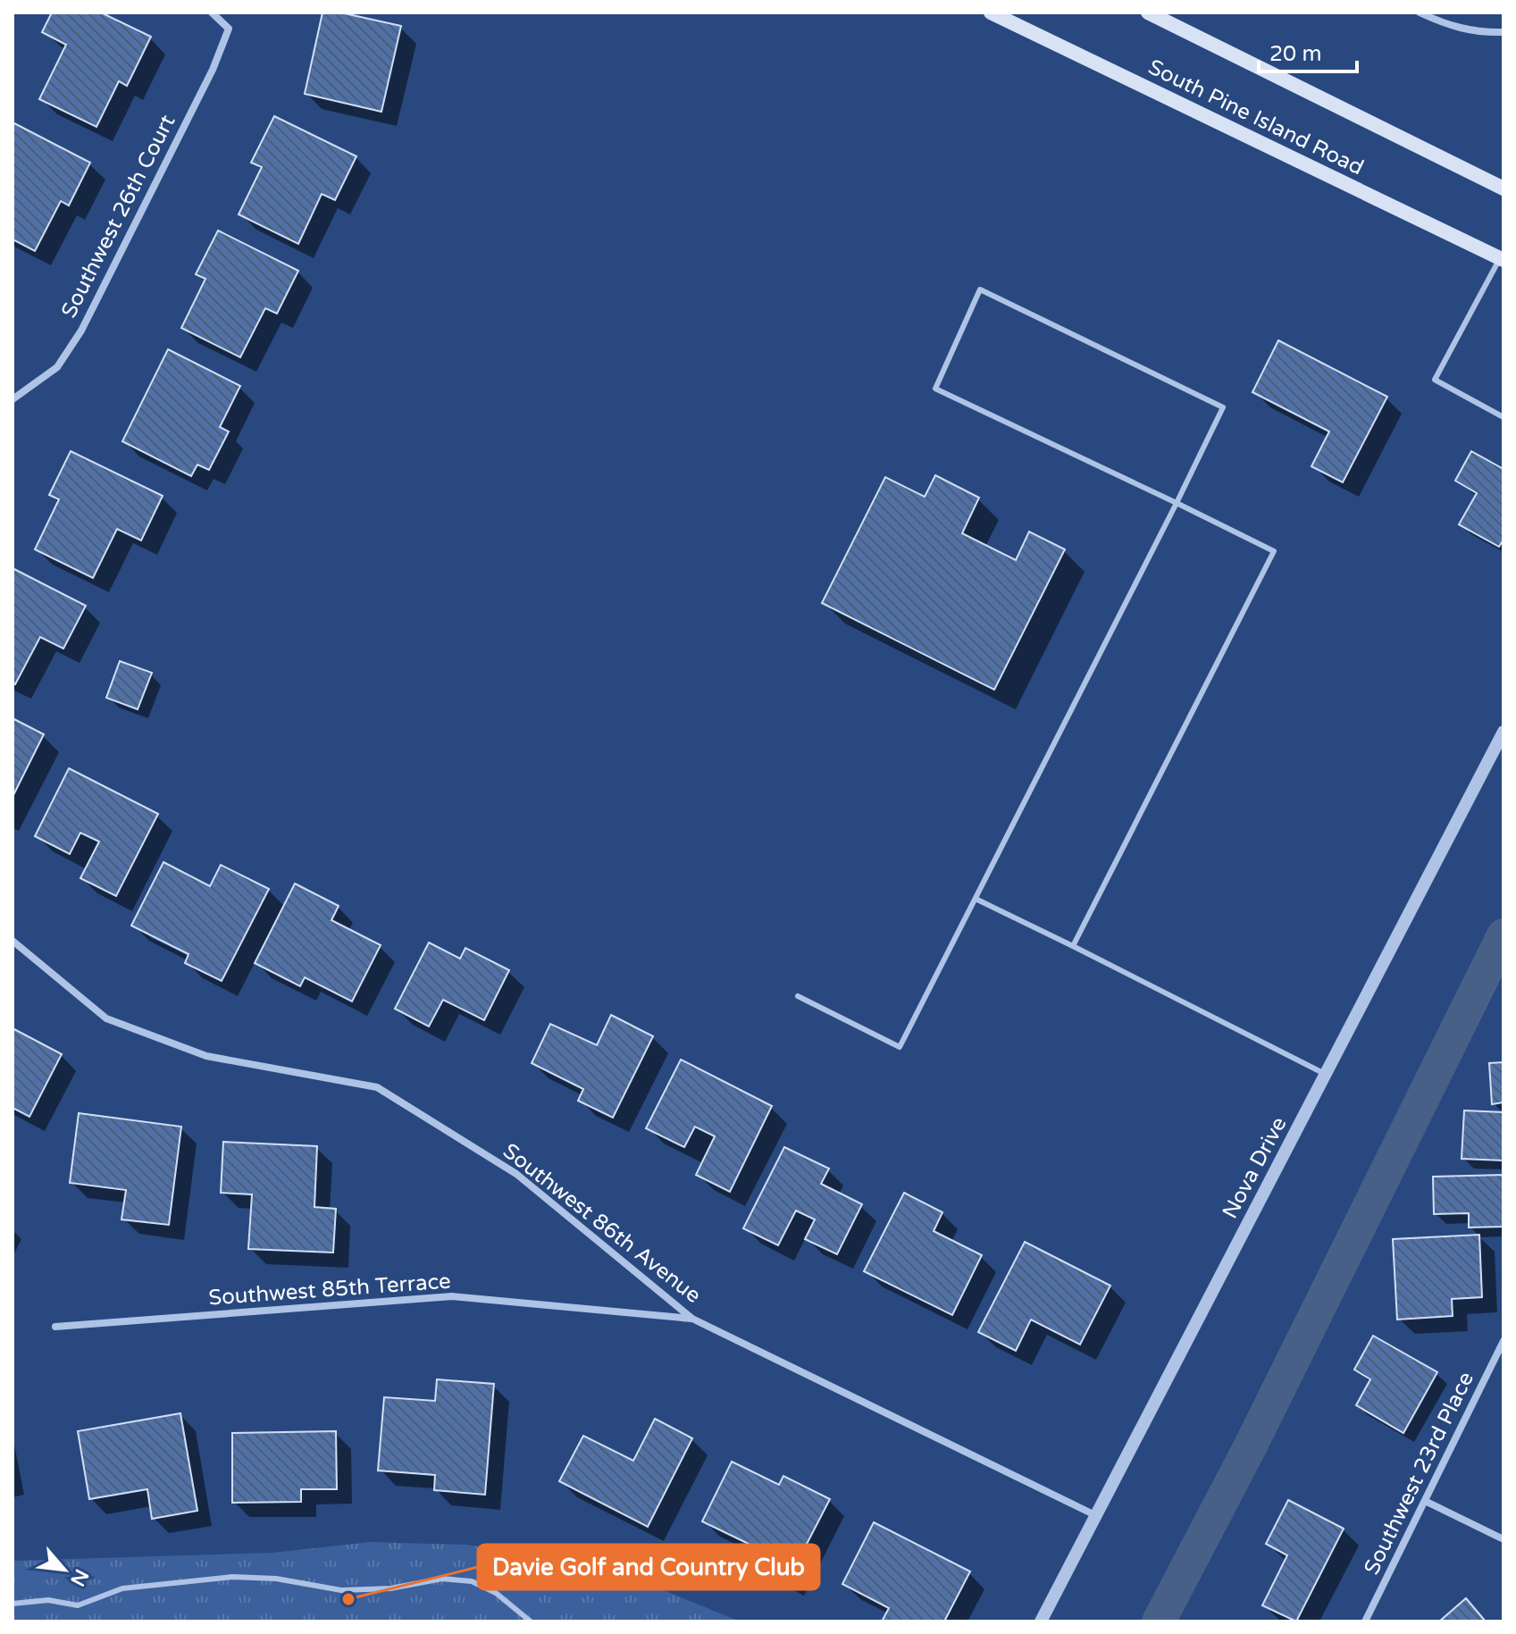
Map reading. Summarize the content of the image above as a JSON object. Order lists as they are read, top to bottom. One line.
{"streets":{"main road":["South Pine Island Road"],"street":["Southwest 26th Court","Nova Drive","Southwest 86th Avenue","Southwest 85th Terrace","Southwest 23rd Place"]},"crossings":[["Nova Drive","Southwest 86th Avenue"],["Southwest 86th Avenue","Southwest 85th Terrace"]],"places":["Davie Golf and Country Club"],"scale_bar":"20 m","north":"bottom right"}
